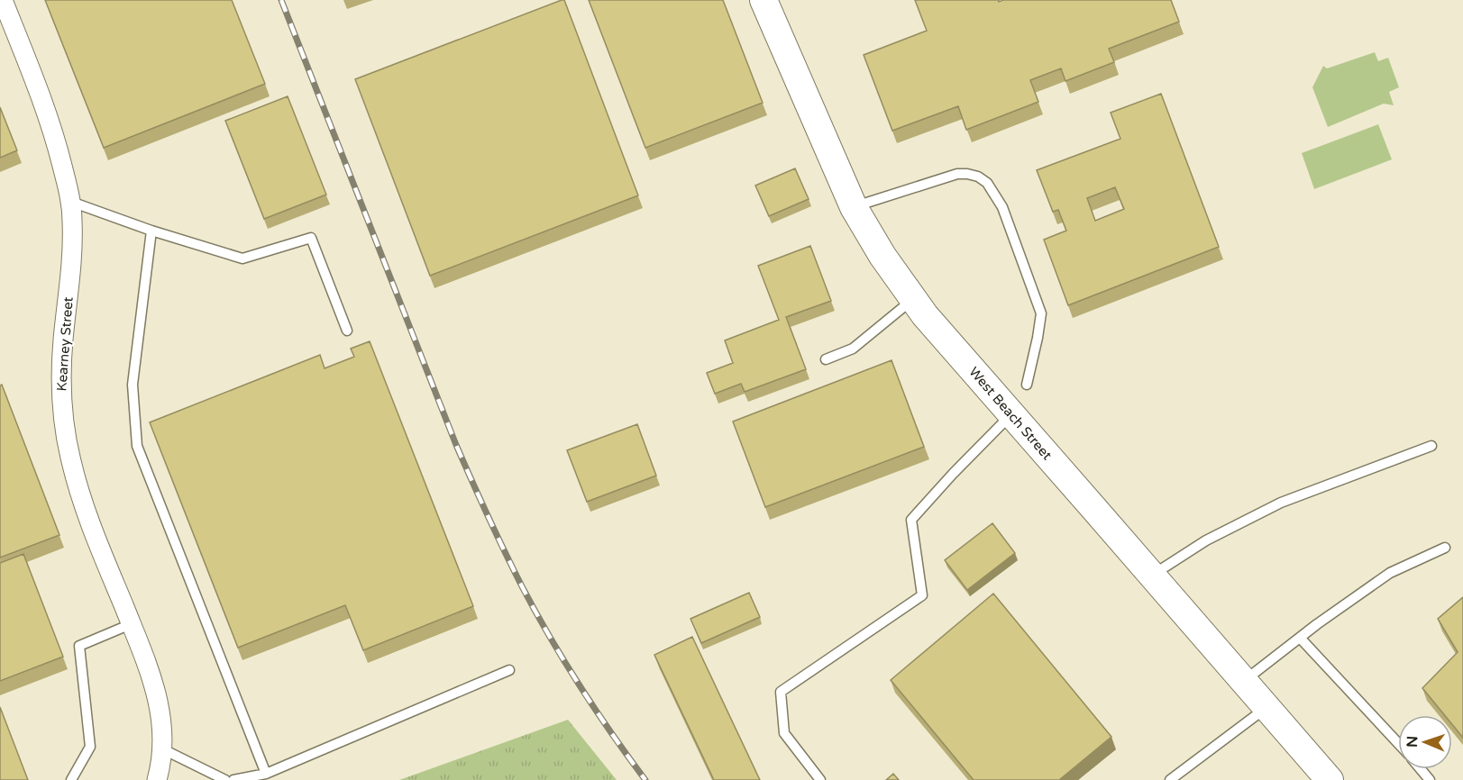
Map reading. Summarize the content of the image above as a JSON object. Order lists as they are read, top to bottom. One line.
{"streets":{"main road":["West Beach Street"],"street":["Kearney Street"]},"north":"left"}
